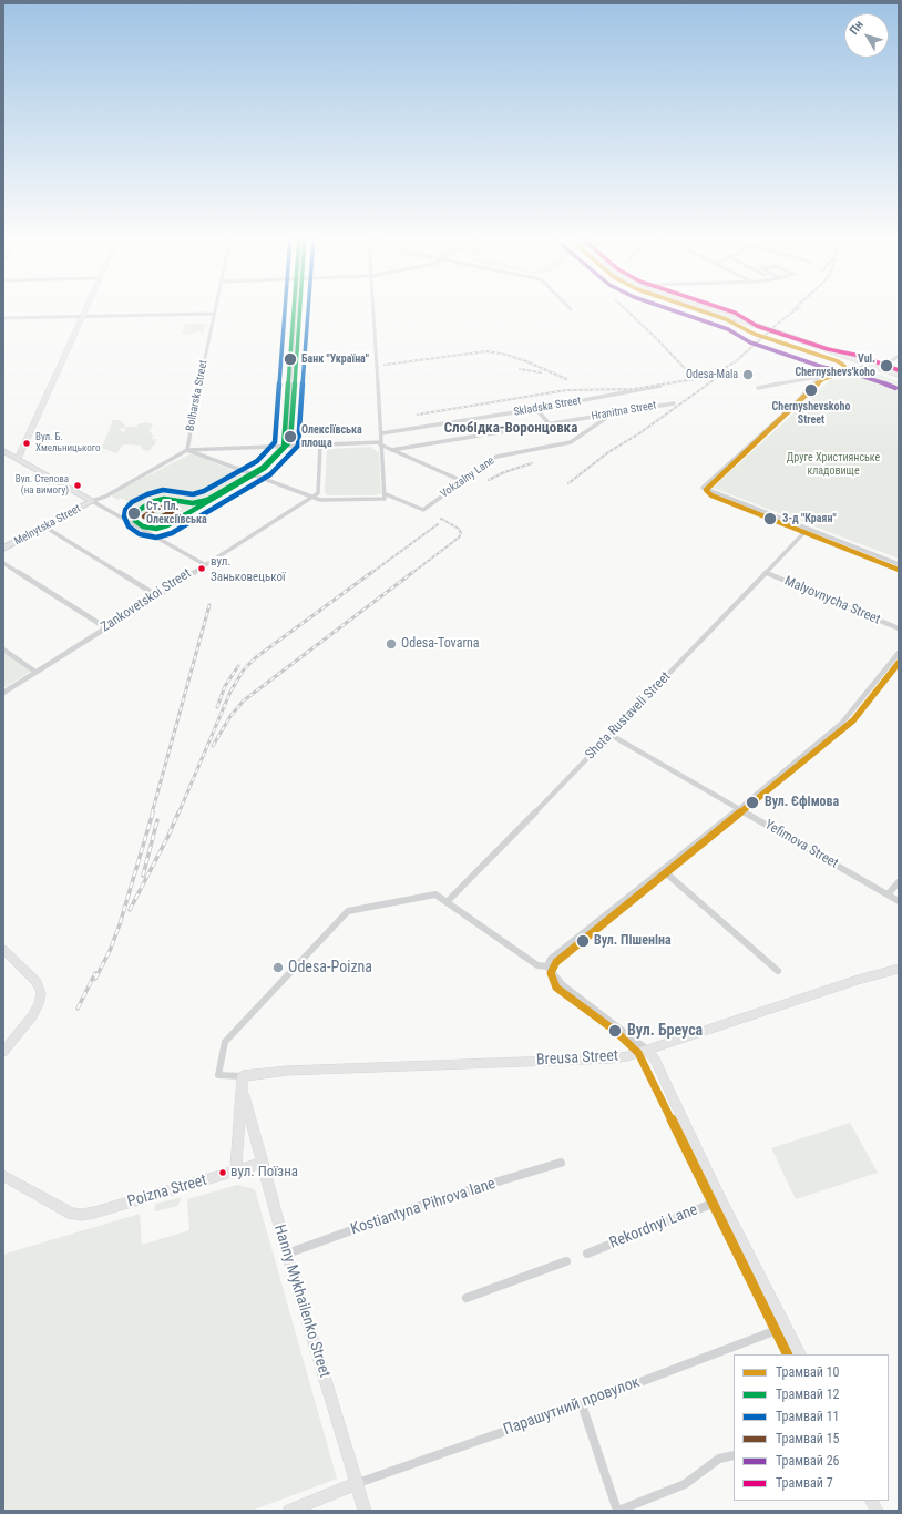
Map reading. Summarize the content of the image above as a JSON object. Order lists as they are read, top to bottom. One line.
{"streets":{"main road":["Melnytska Street"],"street":["Bolharska Street","Skladska Street","Hranitna Street","Vokzalny Lane","Zankovetskoi Street","Malyovnycha Street","Shota Rustaveli Street","Yefimova Street","Breusa Street","Poizna Street","Kostiantyna Pihrova lane","Rekordnyi Lane","Hanny Mykhailenko Street","Парашутний провулок"]},"crossings":[["Hranitna Street","Vokzalny Lane"],["Malyovnycha Street","Shota Rustaveli Street"],["Shota Rustaveli Street","Yefimova Street"],["Breusa Street","Hanny Mykhailenko Street"],["Poizna Street","Hanny Mykhailenko Street"],["Kostiantyna Pihrova lane","Hanny Mykhailenko Street"],["Hanny Mykhailenko Street","Парашутний провулок"]],"districts":["Слобідка-Воронцовка"],"parks":["Друге Християнське кладовище"],"places":["Банк \"Україна\"","Vul. Chernyshevs'koho","Odesa-Mala","Chernyshevskoho Street","Олексіївська площа","Вул. Б. Хмельницького","Вул. Степова (на вимогу)","Ст. Пл. Олексіївська","З-д \"Краян\"","вул. Заньковецької","Odesa-Tovarna","Вул. Єфімова","Вул. Пішеніна","Odesa-Poizna","Вул. Бреуса","вул. Поїзна"],"lines":["tram line 10","tram line 12","tram line 11","tram line 26","tram line 7","tram line 15"],"legend":["Трамвай 10","Трамвай 12","Трамвай 11","Трамвай 15","Трамвай 26","Трамвай 7"],"north":"top left"}
